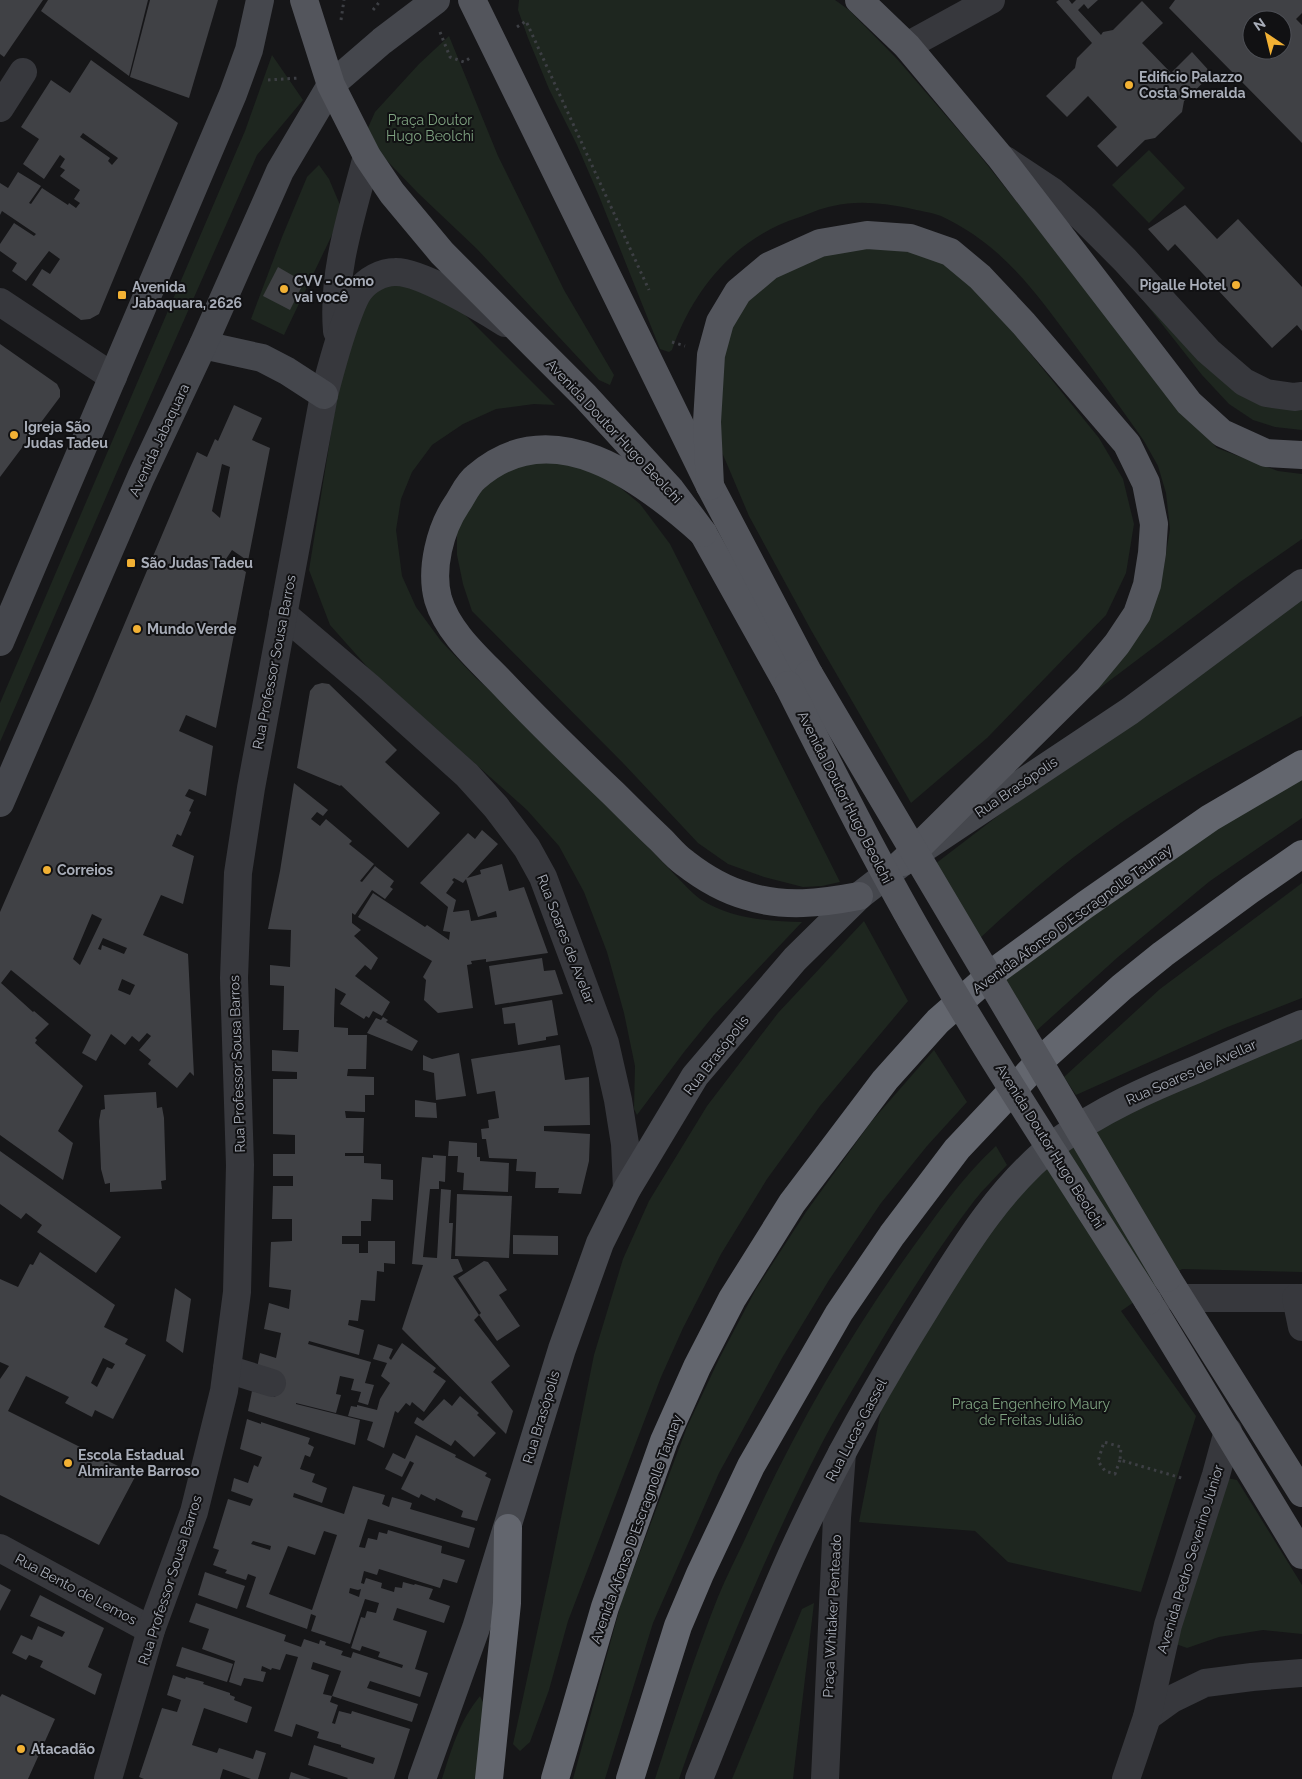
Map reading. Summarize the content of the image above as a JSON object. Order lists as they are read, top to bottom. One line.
{"streets":{"highway":["Avenida Afonso D'Escragnolle Taunay"],"main road":["Avenida Doutor Hugo Beolchi"],"street":["Avenida Jabaquara","Rua Professor Sousa Barros","Rua Brasópolis","Rua Soares de Avelar","Rua Soares de Avellar","Rua Lucas Gassel","Avenida Pedro Severino Júnior","Rua Bento de Lemos","Praça Whitaker Penteado"]},"crossings":[["Avenida Doutor Hugo Beolchi","Avenida Jabaquara"],["Avenida Doutor Hugo Beolchi","Rua Professor Sousa Barros"],["Avenida Doutor Hugo Beolchi","Avenida Pedro Severino Júnior"],["Rua Professor Sousa Barros","Rua Soares de Avelar"],["Rua Professor Sousa Barros","Rua Bento de Lemos"],["Rua Brasópolis","Rua Soares de Avelar"],["Rua Soares de Avellar","Rua Lucas Gassel"],["Rua Lucas Gassel","Praça Whitaker Penteado"]],"parks":["Praça Doutor Hugo Beolchi","Praça Engenheiro Maury de Freitas Julião"],"places":{"other":["Edificio Palazzo Costa Smeralda","Pigalle Hotel","CVV - Como vai você","Igreja São Judas Tadeu","Mundo Verde","Correios","Escola Estadual Almirante Barroso","Atacadão"],"transit":["Avenida Jabaquara, 2626","São Judas Tadeu"]},"north":"top left"}
